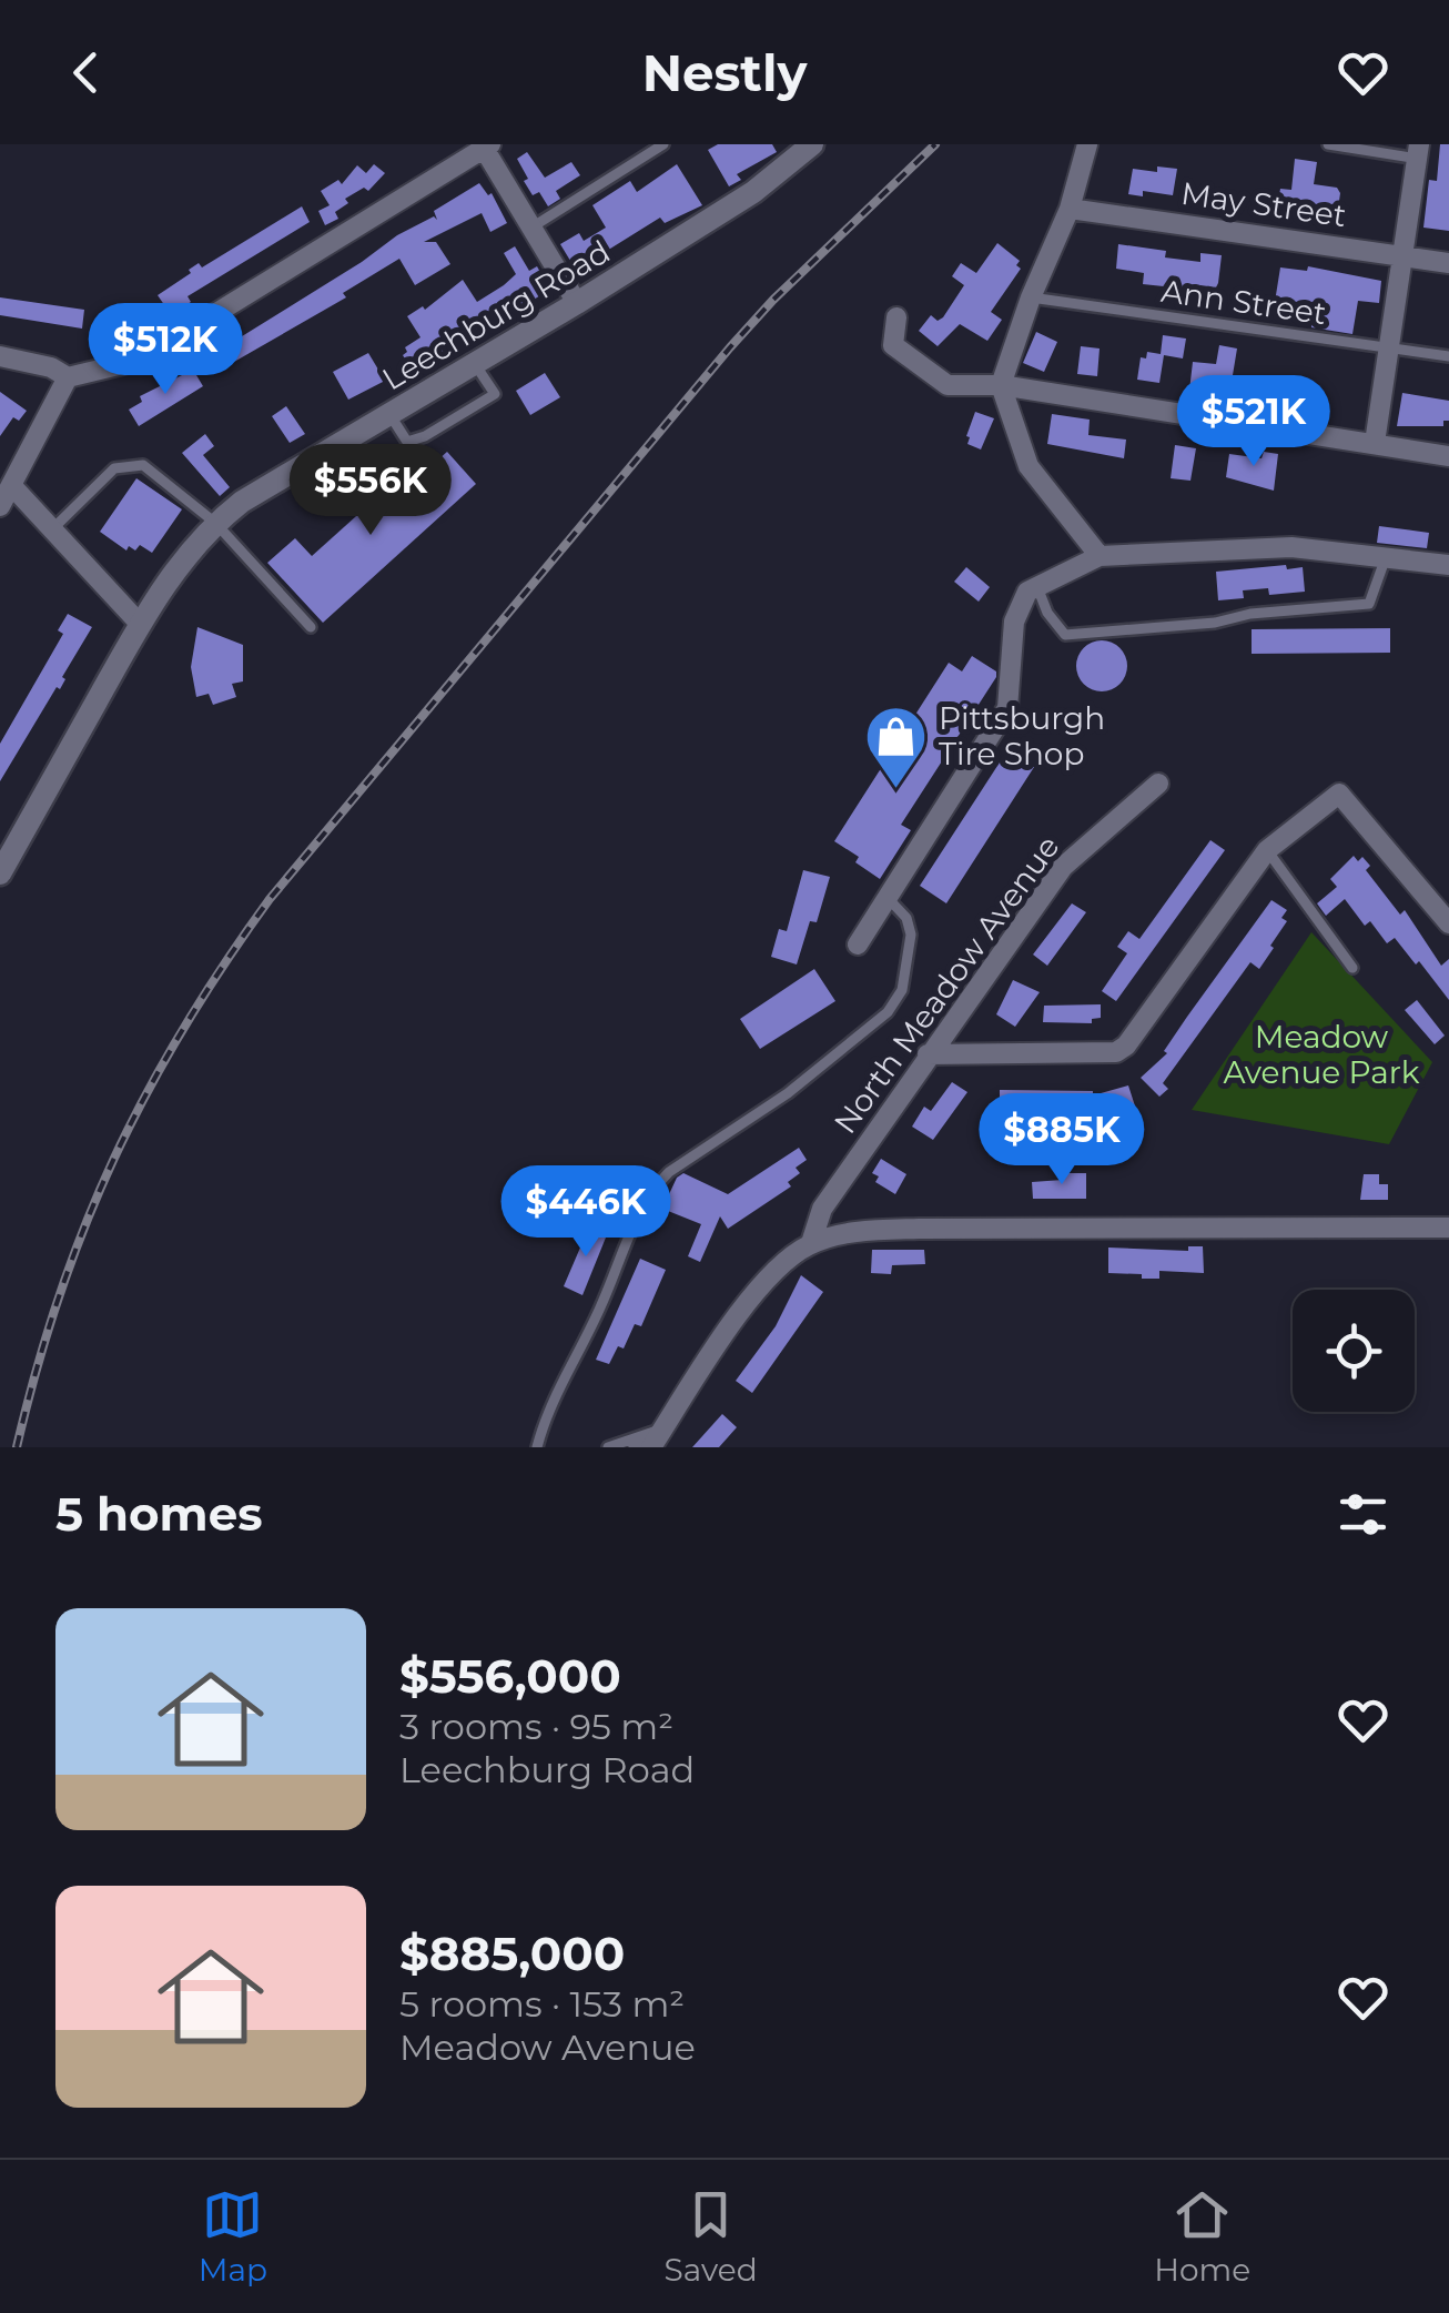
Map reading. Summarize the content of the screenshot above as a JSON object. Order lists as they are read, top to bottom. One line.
{"streets":{"street":["May Street","Leechburg Road","North Meadow Avenue"],"lane":["Ann Street"]},"parks":["Meadow Avenue Park"],"places":{"shop":["Pittsburgh Tire Shop"]},"page":{"header":"Nestly","price":["$512K","$521K","$556K","$885K","$446K"],"heading":"5 homes","list":[{"name":"$556,000","note":"3 rooms · 95 m² · Leechburg Road"},{"name":"$885,000","note":"5 rooms · 153 m² · Meadow Avenue"}],"tabs":["Map","Saved","Home"]}}
